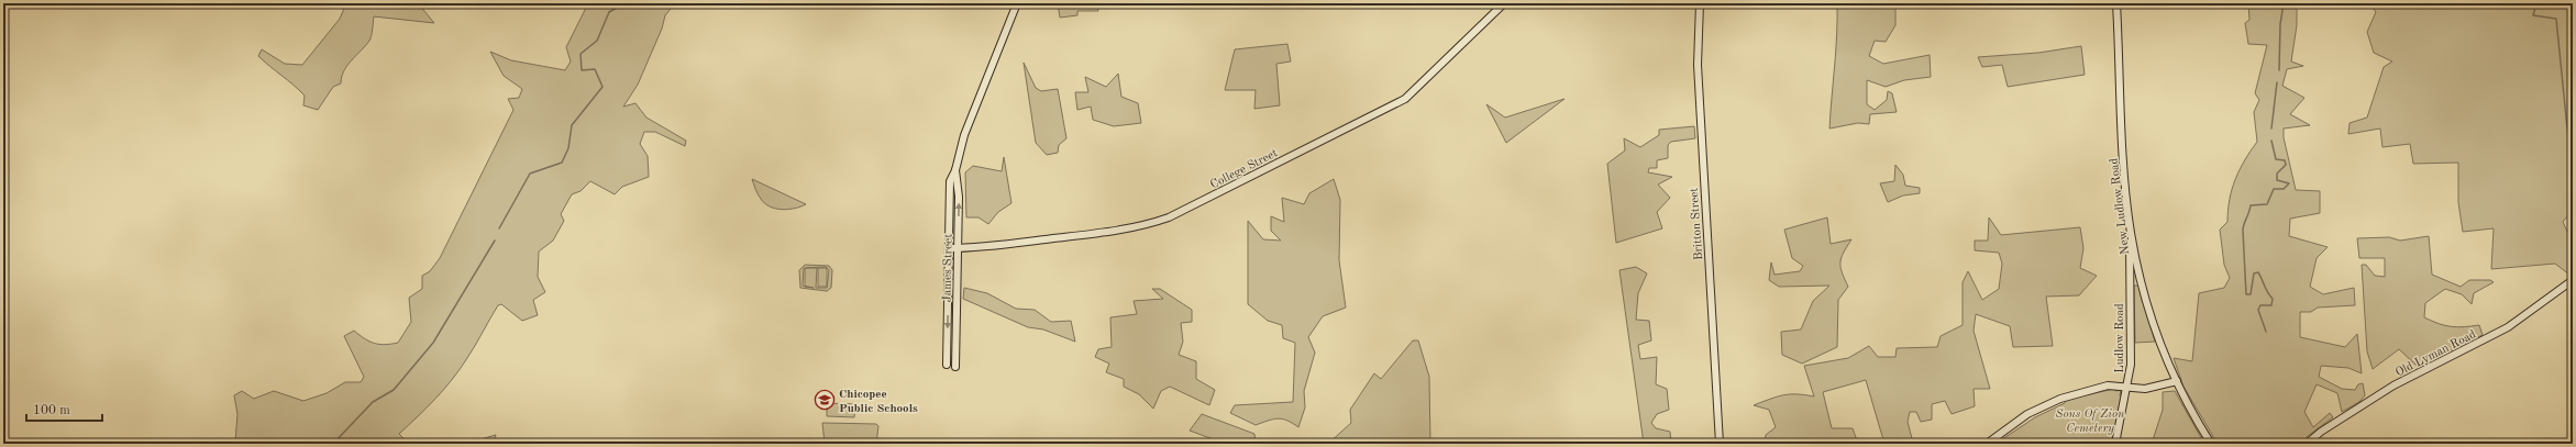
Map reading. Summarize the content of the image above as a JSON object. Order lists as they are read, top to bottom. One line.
{"streets":{"street":["College Street","New Ludlow Road","Britton Street","James Street","Ludlow Road","Old Lyman Road"]},"crossings":[["College Street","James Street"],["New Ludlow Road","Ludlow Road"]],"parks":["Sons Of Zion Cemetery"],"places":{"school or university":["Chicopee Public Schools"]},"scale_bar":"100 m"}
